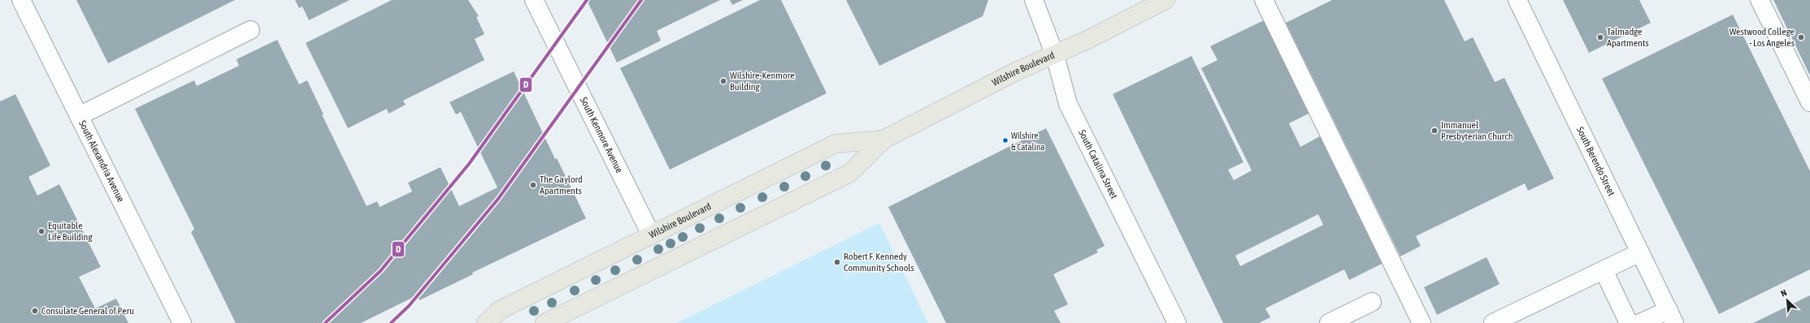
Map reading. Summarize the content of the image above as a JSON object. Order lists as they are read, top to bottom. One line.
{"streets":{"main road":["Wilshire Boulevard"],"street":["South Kenmore Avenue","South Alexandria Avenue","South Berendo Street","South Catalina Street"]},"crossings":[["Wilshire Boulevard","South Kenmore Avenue"],["Wilshire Boulevard","South Catalina Street"]],"places":["Talmadge Apartments","Westwood College - Los Angeles","Wilshire-Kenmore Building","Immanuel Presbyterian Church","Wilshire & Catalina","The Gaylord Apartments","Equitable Life Building","Robert F. Kennedy Community Schools","Consulate General of Peru"],"lines":["transit line D"],"north":"top left"}
